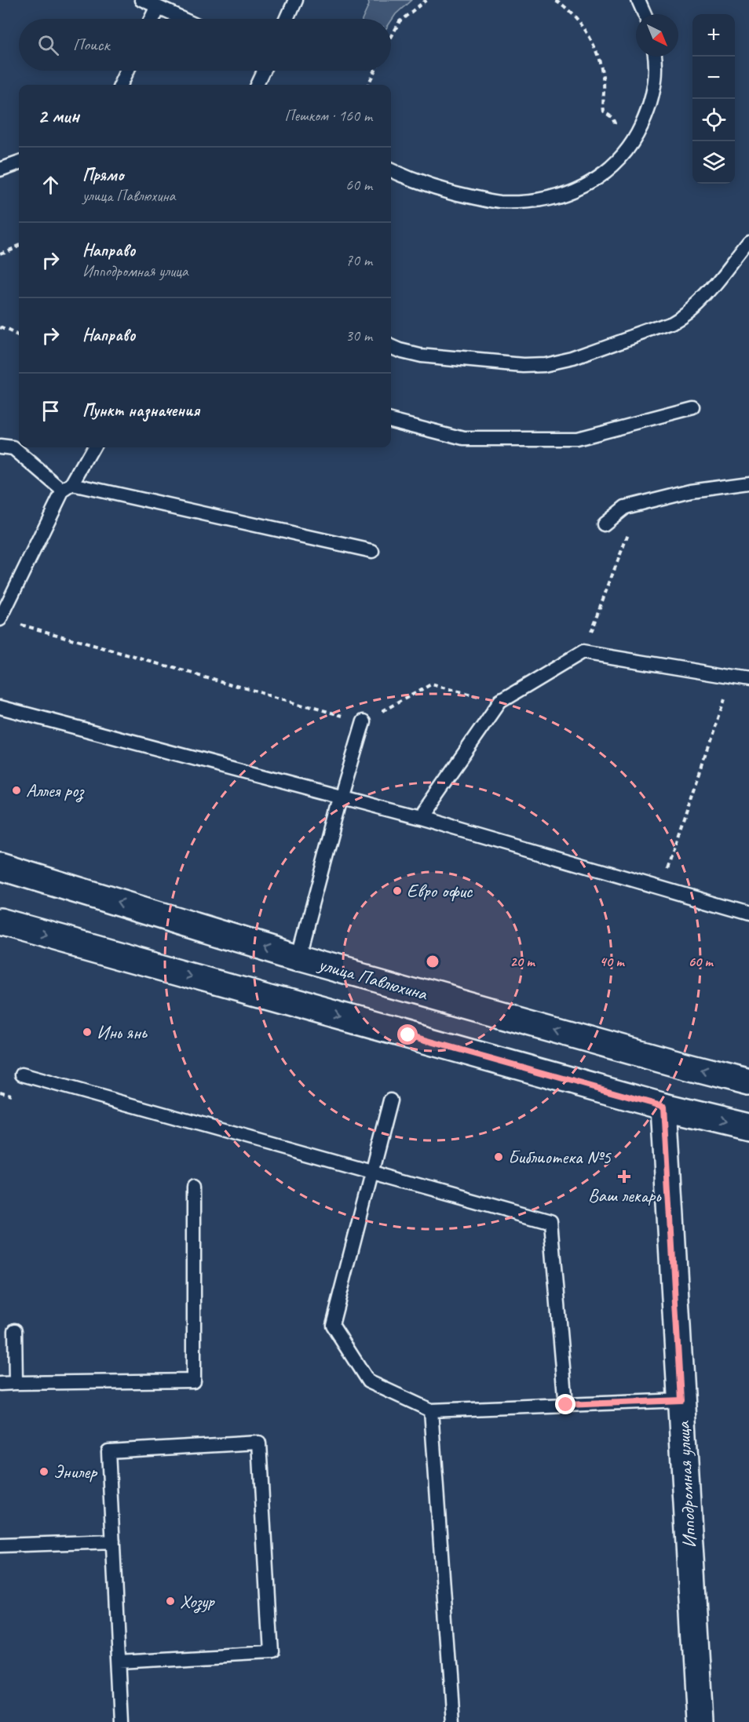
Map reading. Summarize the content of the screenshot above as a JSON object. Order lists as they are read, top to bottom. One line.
{"streets":{"main road":["улица Павлюхина","Ипподромная улица"]},"places":{"other":["Аллея роз","Евро офис","Инь янь","Библиотека №5","Энилер","Хозур"],"health":["Ваш лекарь"]},"north":"bottom right","page":{"map_buttons":["+","−"],"search":"Поиск","heading":["2 мин","Пешком · 160 m"],"list":[["Прямо","улица Павлюхина","60 m"],["Направо","Ипподромная улица","70 m"],["Направо","30 m"],"Пункт назначения"]},"rings":["20 m","40 m","60 m"]}
